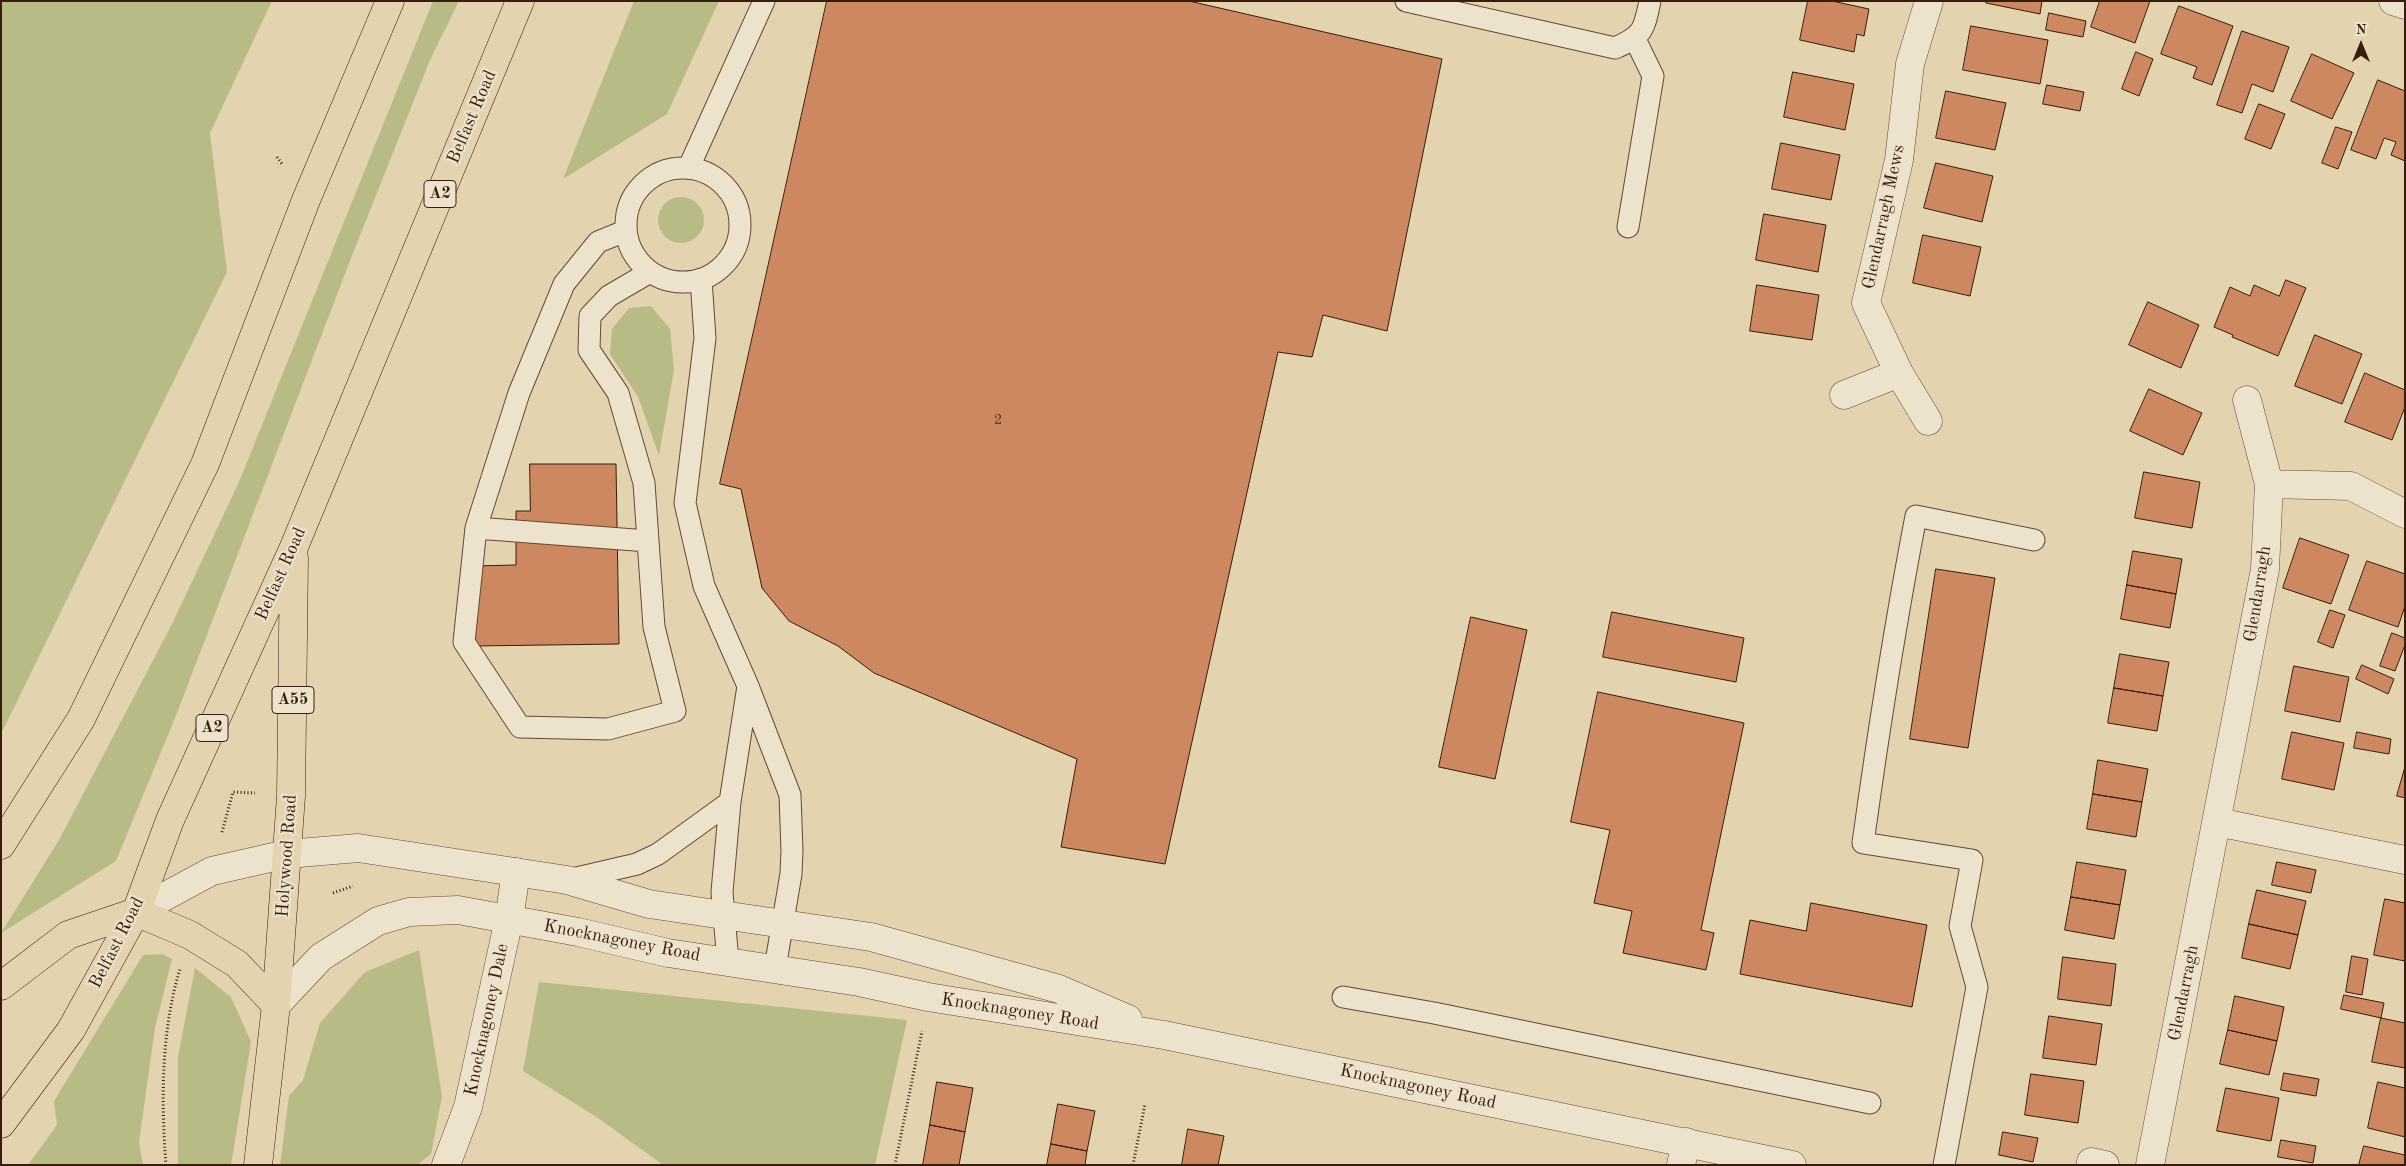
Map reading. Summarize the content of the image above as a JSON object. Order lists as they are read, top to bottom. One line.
{"streets":{"highway":["Belfast Road","A2","A55","Holywood Road"],"street":["Glendarragh Mews","Glendarragh","Knocknagoney Road","Knocknagoney Dale"]},"crossings":[["Belfast Road","Holywood Road"],["Holywood Road","Knocknagoney Road"],["Knocknagoney Road","Knocknagoney Dale"]],"house_numbers":["2"],"north":"top"}
